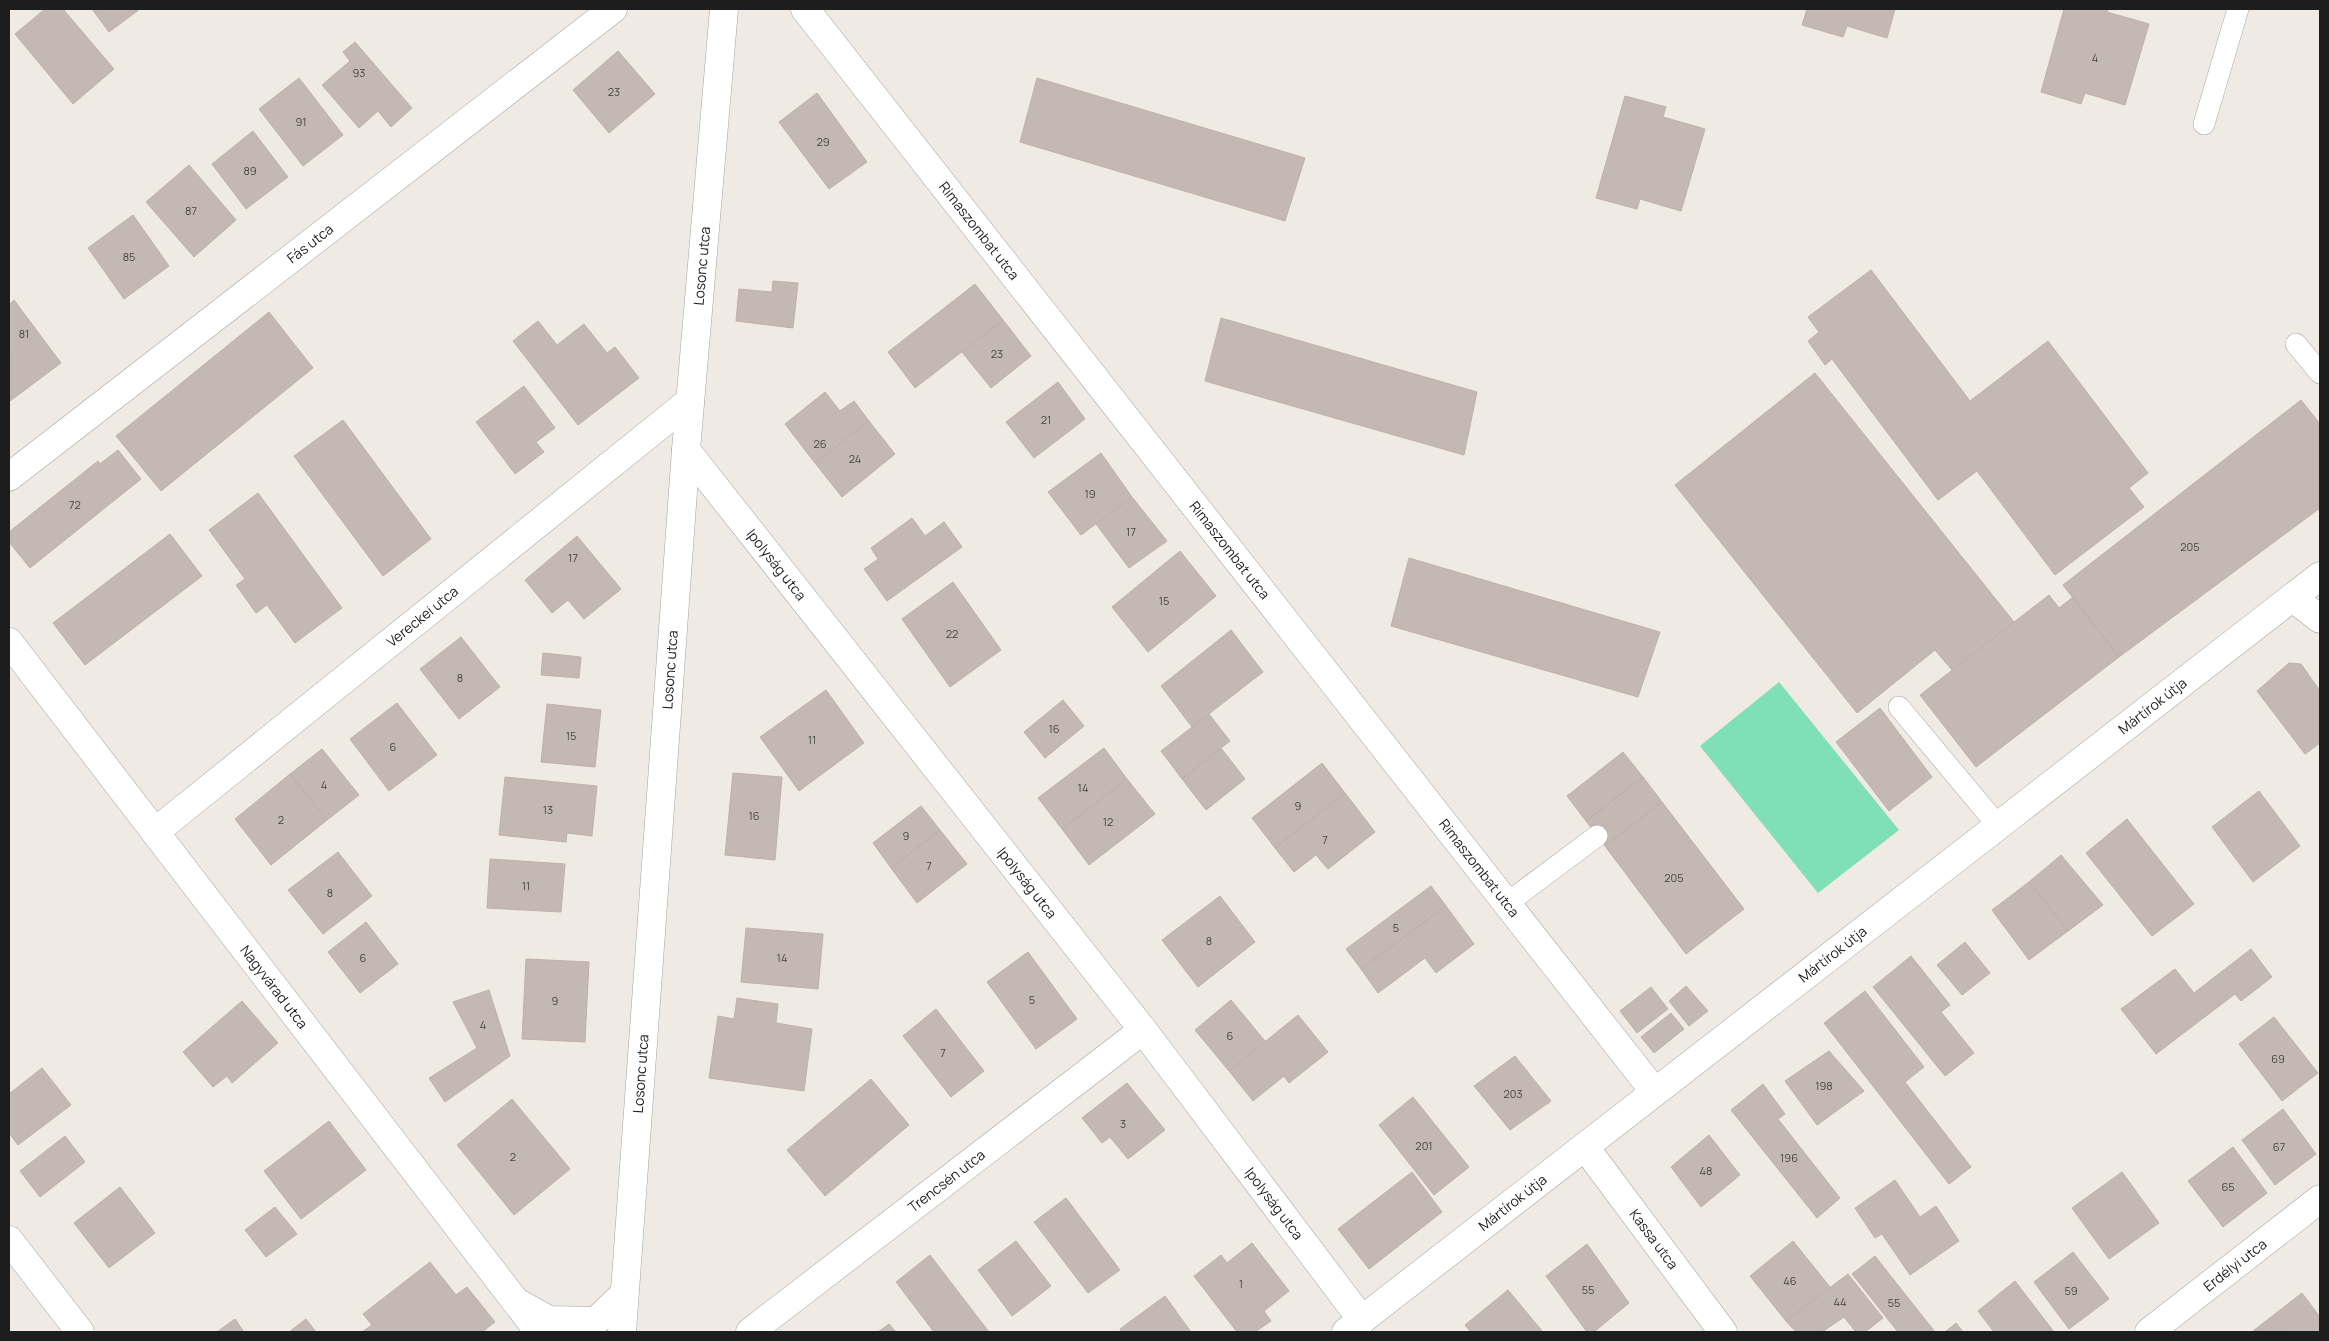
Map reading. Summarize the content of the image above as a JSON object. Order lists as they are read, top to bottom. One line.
{"streets":{"street":["Rimaszombat utca","Fás utca","Losonc utca","Ipolyság utca","Vereckei utca","Mártírok útja","Nagyvárad utca","Trencsén utca","Kassa utca","Erdélyi utca"]},"crossings":[["Rimaszombat utca","Mártírok útja"],["Losonc utca","Ipolyság utca"],["Losonc utca","Vereckei utca"],["Ipolyság utca","Mártírok útja"],["Ipolyság utca","Trencsén utca"],["Vereckei utca","Nagyvárad utca"],["Mártírok útja","Kassa utca"]],"house_numbers":["4","93","23","91","29","89","87","85","81","23","21","26","24","19","72","17","205","17","15","22","8","16","15","11","6","4","14","9","13","16","2","12","9","7","7","205","11","8","5","8","6","14","5","9","4","6","7","69","198","203","3","201","67","2","196","48","65","46","1","55","59","44","55"]}
